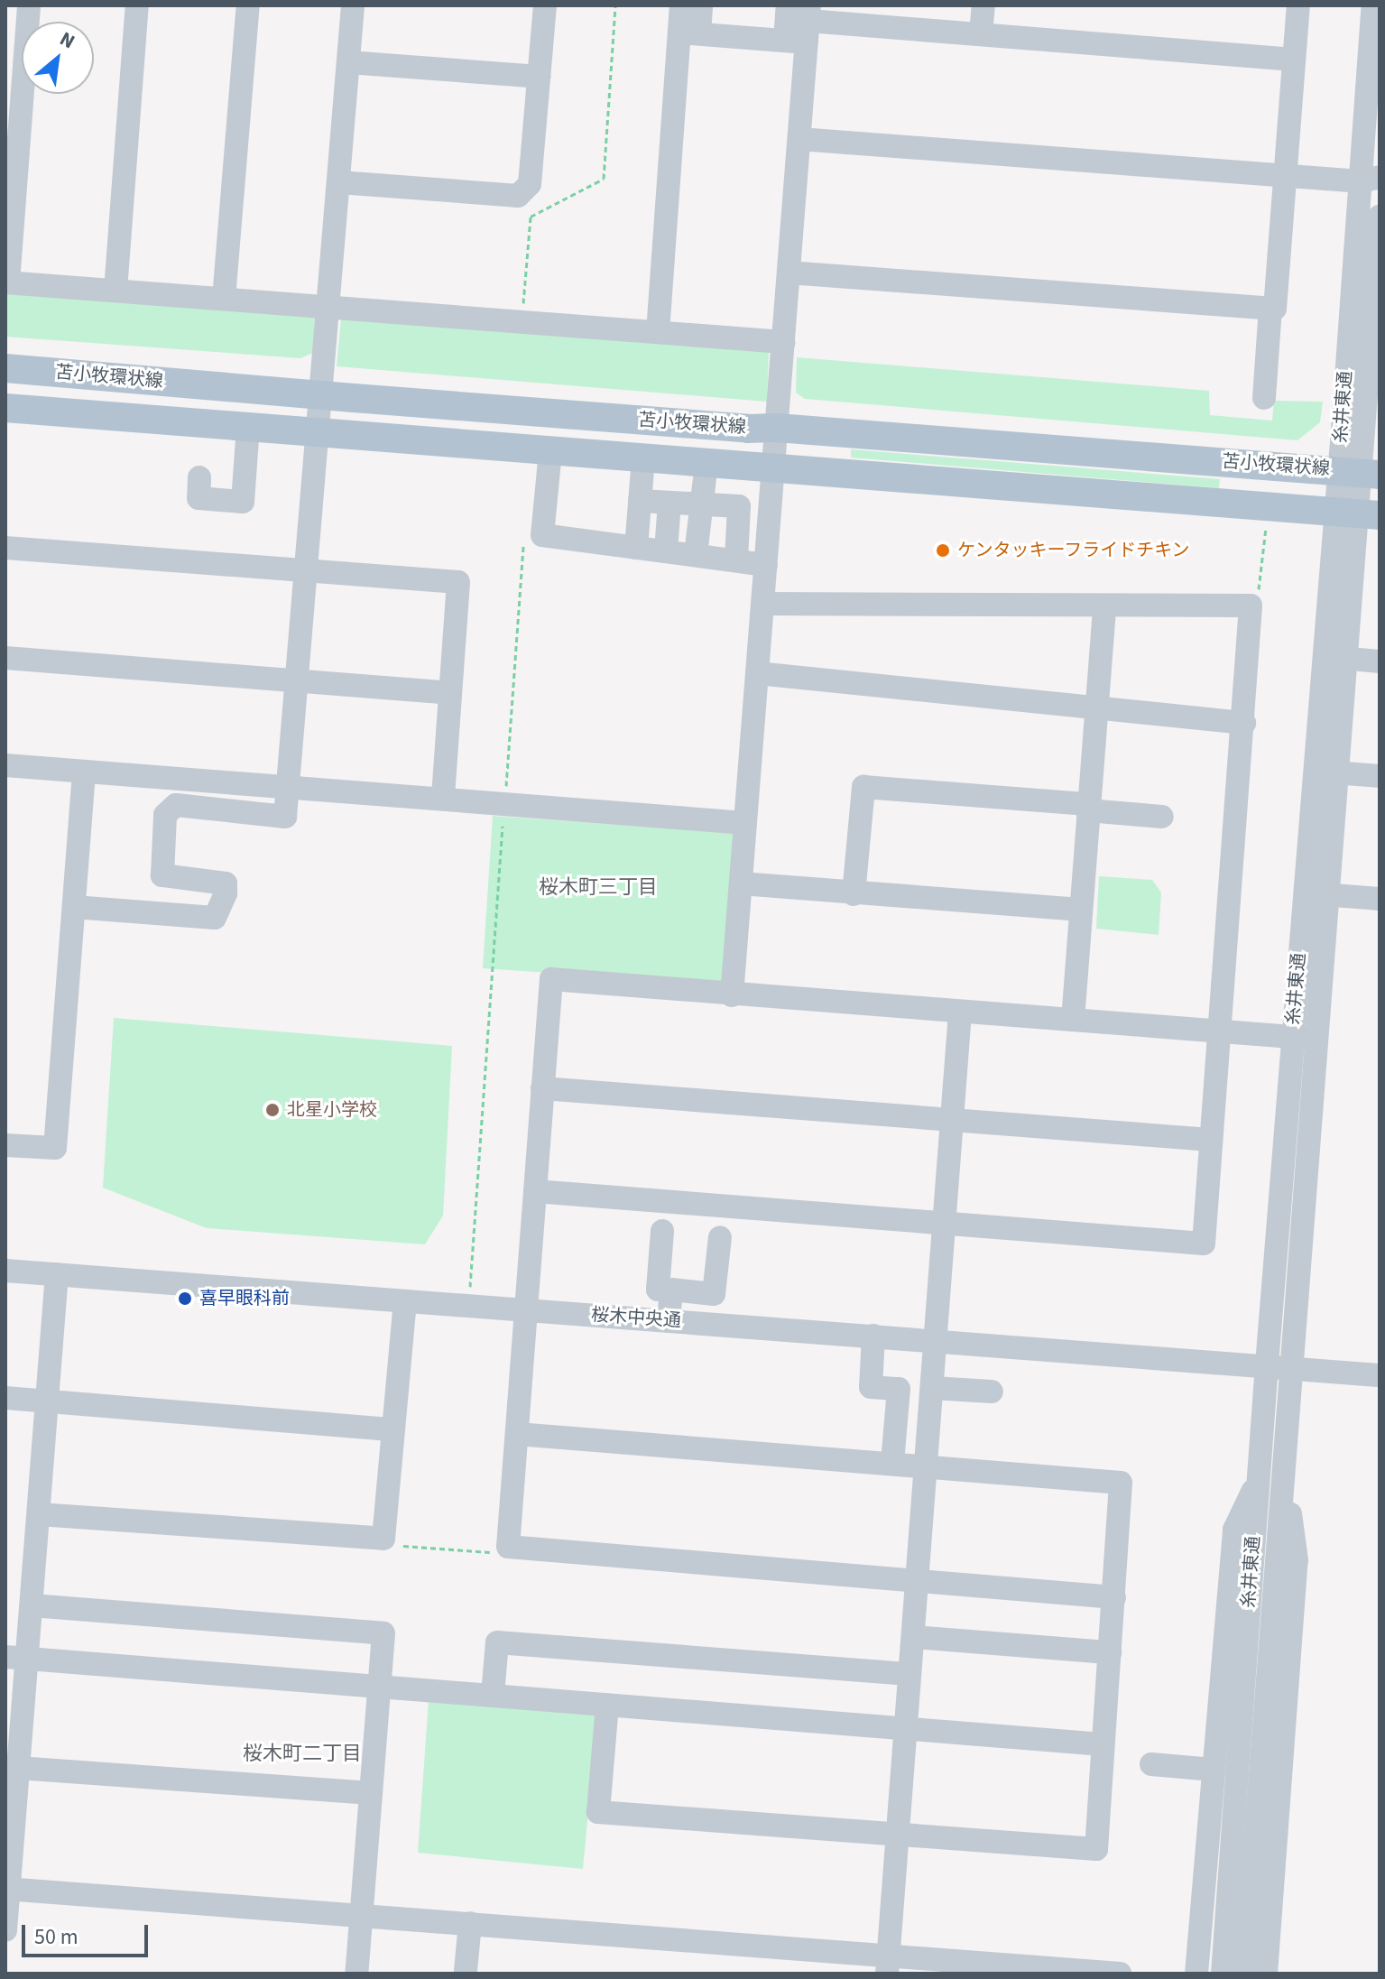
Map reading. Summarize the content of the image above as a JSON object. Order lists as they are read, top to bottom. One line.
{"streets":{"main road":["苫小牧環状線"],"street":["糸井東通","桜木中央通"]},"crossings":[["苫小牧環状線","糸井東通"],["糸井東通","桜木中央通"]],"districts":["桜木町三丁目","桜木町二丁目"],"places":["ケンタッキーフライドチキン","北星小学校","喜早眼科前"],"scale_bar":"50 m","north":"top right"}
